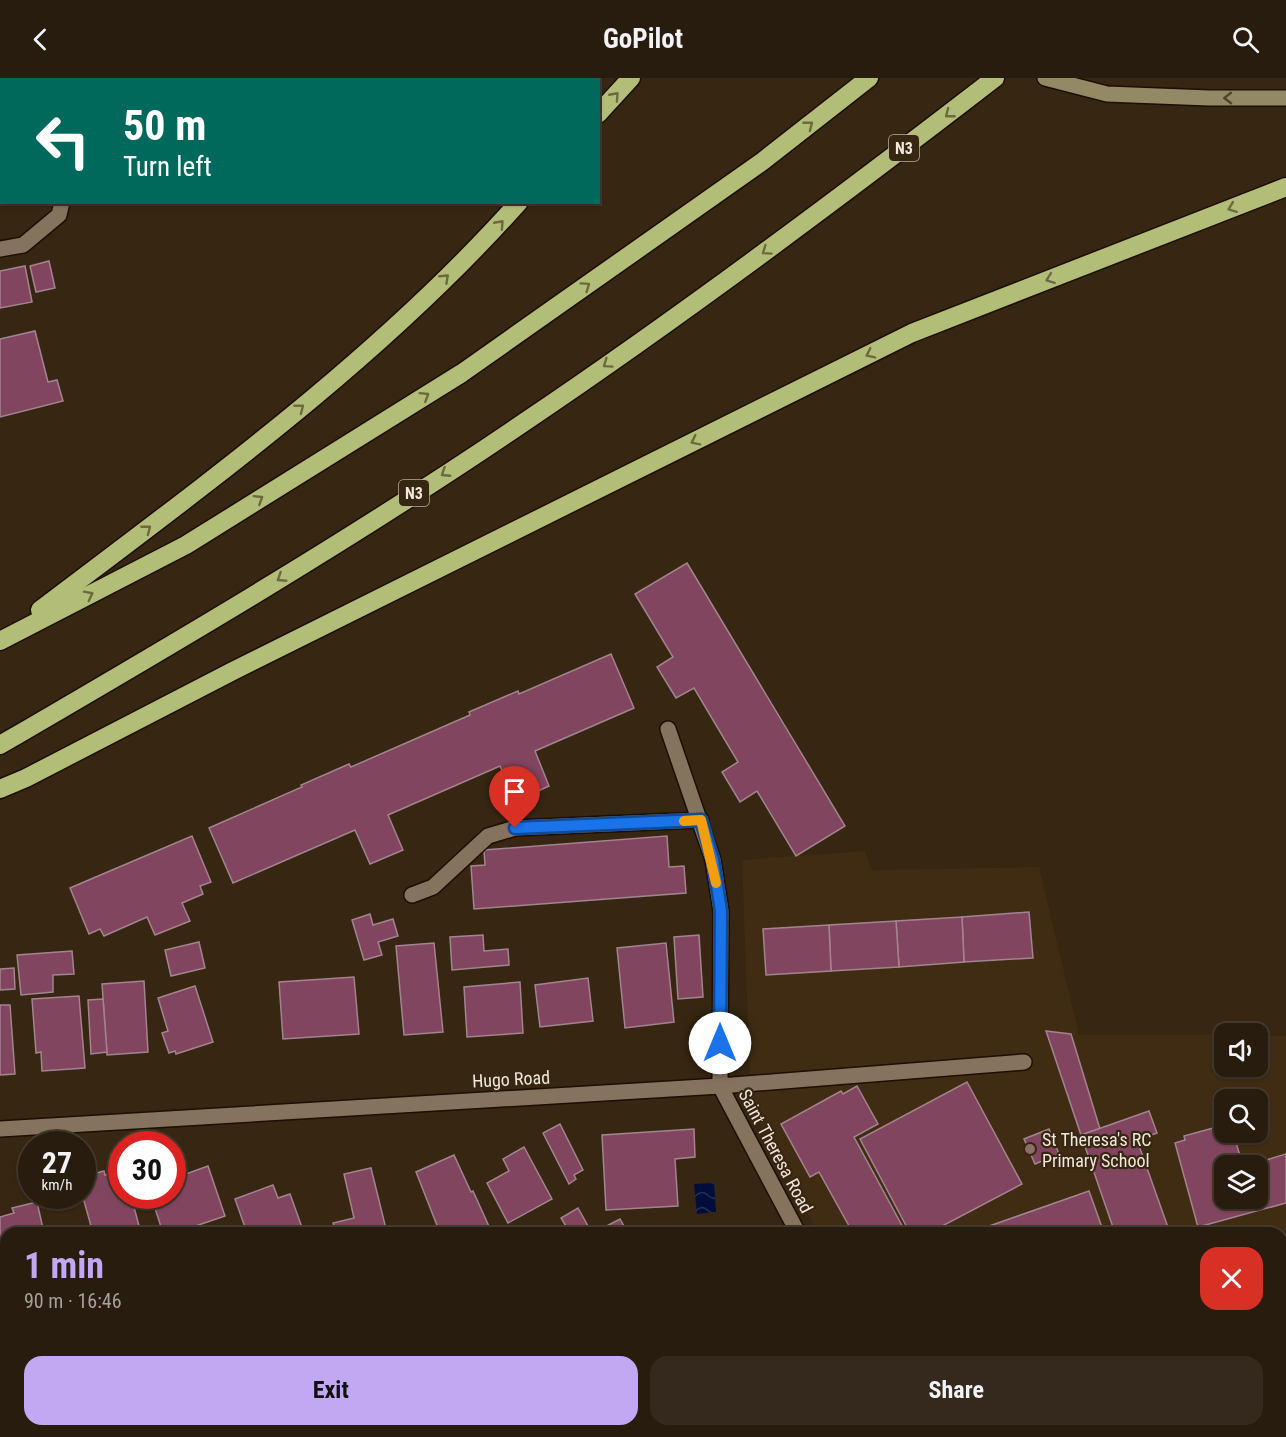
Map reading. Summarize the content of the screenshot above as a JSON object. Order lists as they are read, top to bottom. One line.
{"streets":{"highway":["N3"],"street":["Hugo Road","Saint Theresa Road"]},"crossings":[["Hugo Road","Saint Theresa Road"]],"places":["St Theresa's RC Primary School"],"page":{"header":"GoPilot","turn":["50 m","Turn left"],"speed":"27 km/h","limit":"30","heading":["1 min","90 m · 16:46"],"buttons":["Exit","Share"]}}
